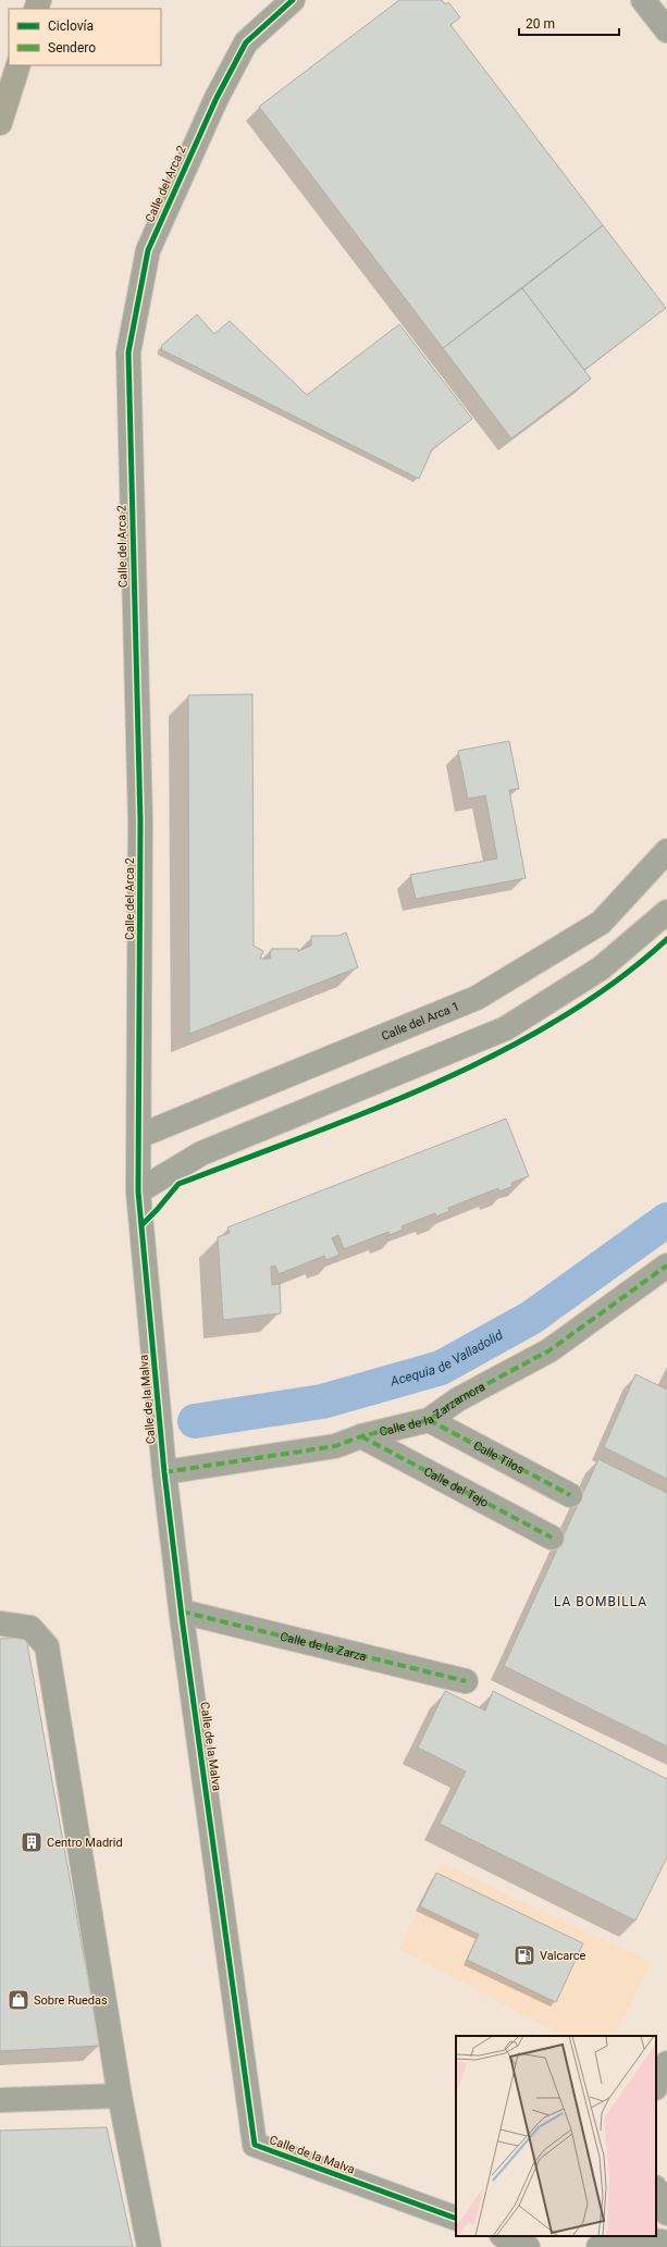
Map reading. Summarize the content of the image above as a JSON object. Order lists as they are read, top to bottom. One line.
{"streets":{"street":["Calle del Arca 2","Calle del Arca 1","Calle de la Malva","Calle de la Zarzamora","Calle Tilos","Calle del Tejo","Calle de la Zarza"]},"crossings":[["Calle del Arca 2","Calle del Arca 1"],["Calle del Arca 2","Calle de la Malva"],["Calle del Arca 1","Calle de la Malva"],["Calle de la Malva","Calle de la Zarzamora"],["Calle de la Malva","Calle de la Zarza"],["Calle de la Zarzamora","Calle Tilos"],["Calle de la Zarzamora","Calle del Tejo"]],"districts":["LA BOMBILLA"],"water":["Acequia de Valladolid"],"places":{"building":["Centro Madrid"],"fuel station":["Valcarce"],"shop":["Sobre Ruedas"]},"legend":["Ciclovía","Sendero"],"scale_bar":"20 m"}
